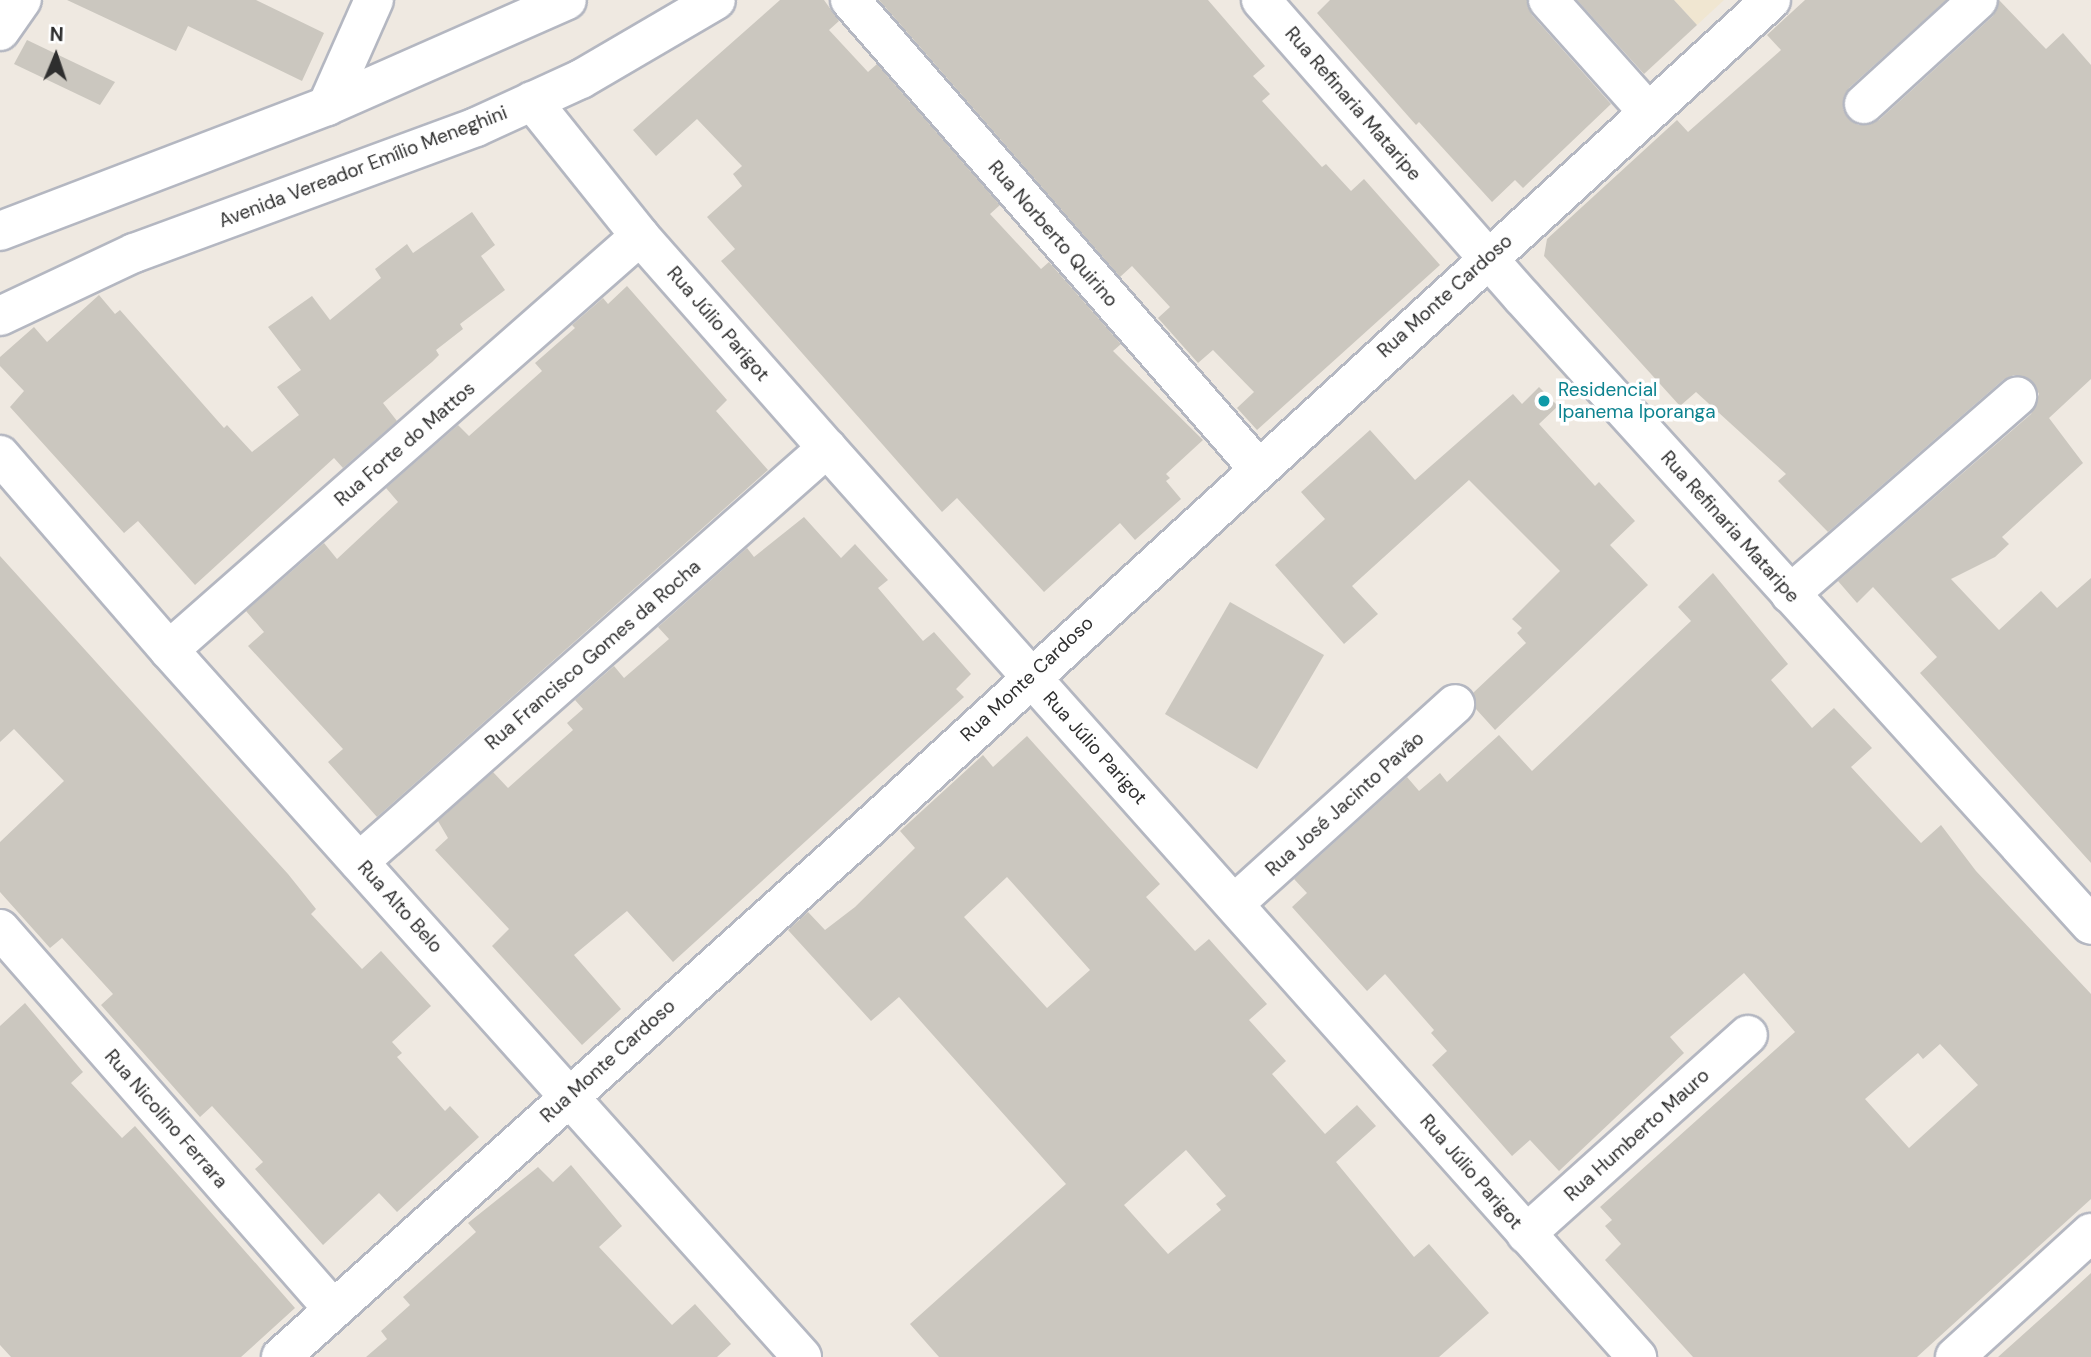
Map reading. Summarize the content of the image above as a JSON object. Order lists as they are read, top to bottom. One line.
{"streets":{"street":["Rua Refinaria Mataripe","Avenida Vereador Emílio Meneghini","Rua Norberto Quirino","Rua Monte Cardoso","Rua Júlio Parigot","Rua Forte do Mattos","Rua Francisco Gomes da Rocha","Rua José Jacinto Pavão","Rua Alto Belo","Rua Nicolino Ferrara","Rua Humberto Mauro"]},"crossings":[["Rua Refinaria Mataripe","Rua Monte Cardoso"],["Avenida Vereador Emílio Meneghini","Rua Júlio Parigot"],["Rua Norberto Quirino","Rua Monte Cardoso"],["Rua Monte Cardoso","Rua Júlio Parigot"],["Rua Monte Cardoso","Rua Alto Belo"],["Rua Monte Cardoso","Rua Nicolino Ferrara"],["Rua Júlio Parigot","Rua Forte do Mattos"],["Rua Júlio Parigot","Rua Francisco Gomes da Rocha"],["Rua Júlio Parigot","Rua José Jacinto Pavão"],["Rua Júlio Parigot","Rua Humberto Mauro"],["Rua Forte do Mattos","Rua Alto Belo"],["Rua Francisco Gomes da Rocha","Rua Alto Belo"]],"places":["Residencial Ipanema Iporanga"],"north":"top"}
